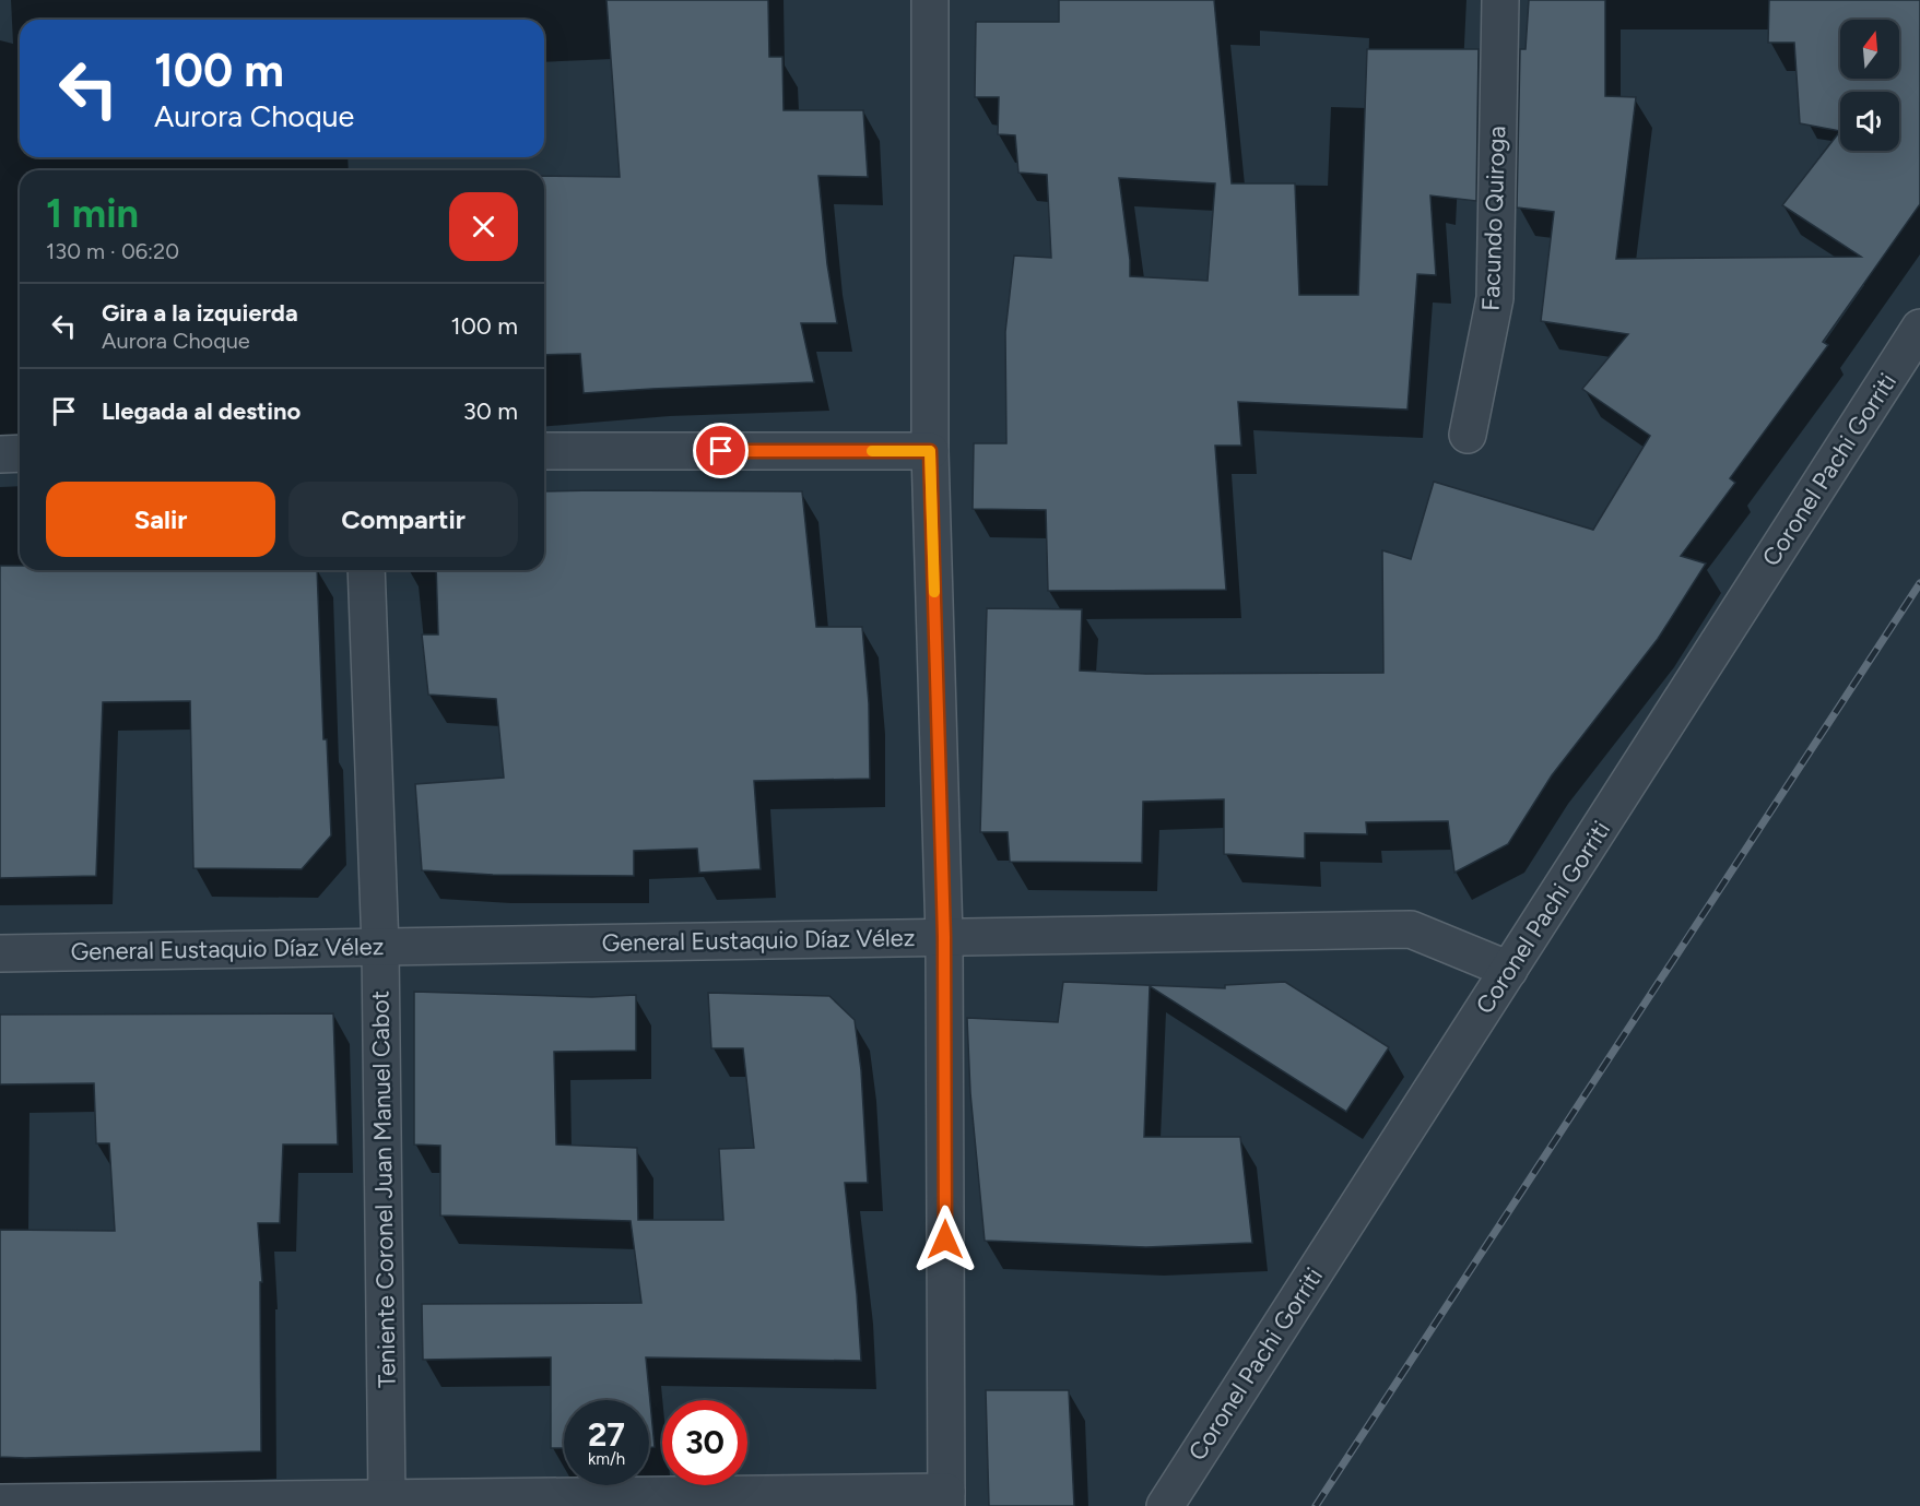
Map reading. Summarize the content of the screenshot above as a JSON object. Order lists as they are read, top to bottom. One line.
{"streets":{"street":["Facundo Quiroga","Coronel Pachi Gorriti","General Eustaquio Díaz Vélez","Teniente Coronel Juan Manuel Cabot"]},"crossings":[["Coronel Pachi Gorriti","General Eustaquio Díaz Vélez"],["General Eustaquio Díaz Vélez","Teniente Coronel Juan Manuel Cabot"]],"north":"top","page":{"turn":["100 m","Aurora Choque"],"heading":["1 min","130 m · 06:20"],"list":[{"name":"Gira a la izquierda","note":"Aurora Choque","value":"100 m"},{"name":"Llegada al destino","value":"30 m"}],"buttons":["Salir","Compartir"],"speed":"27 km/h","limit":"30"}}
